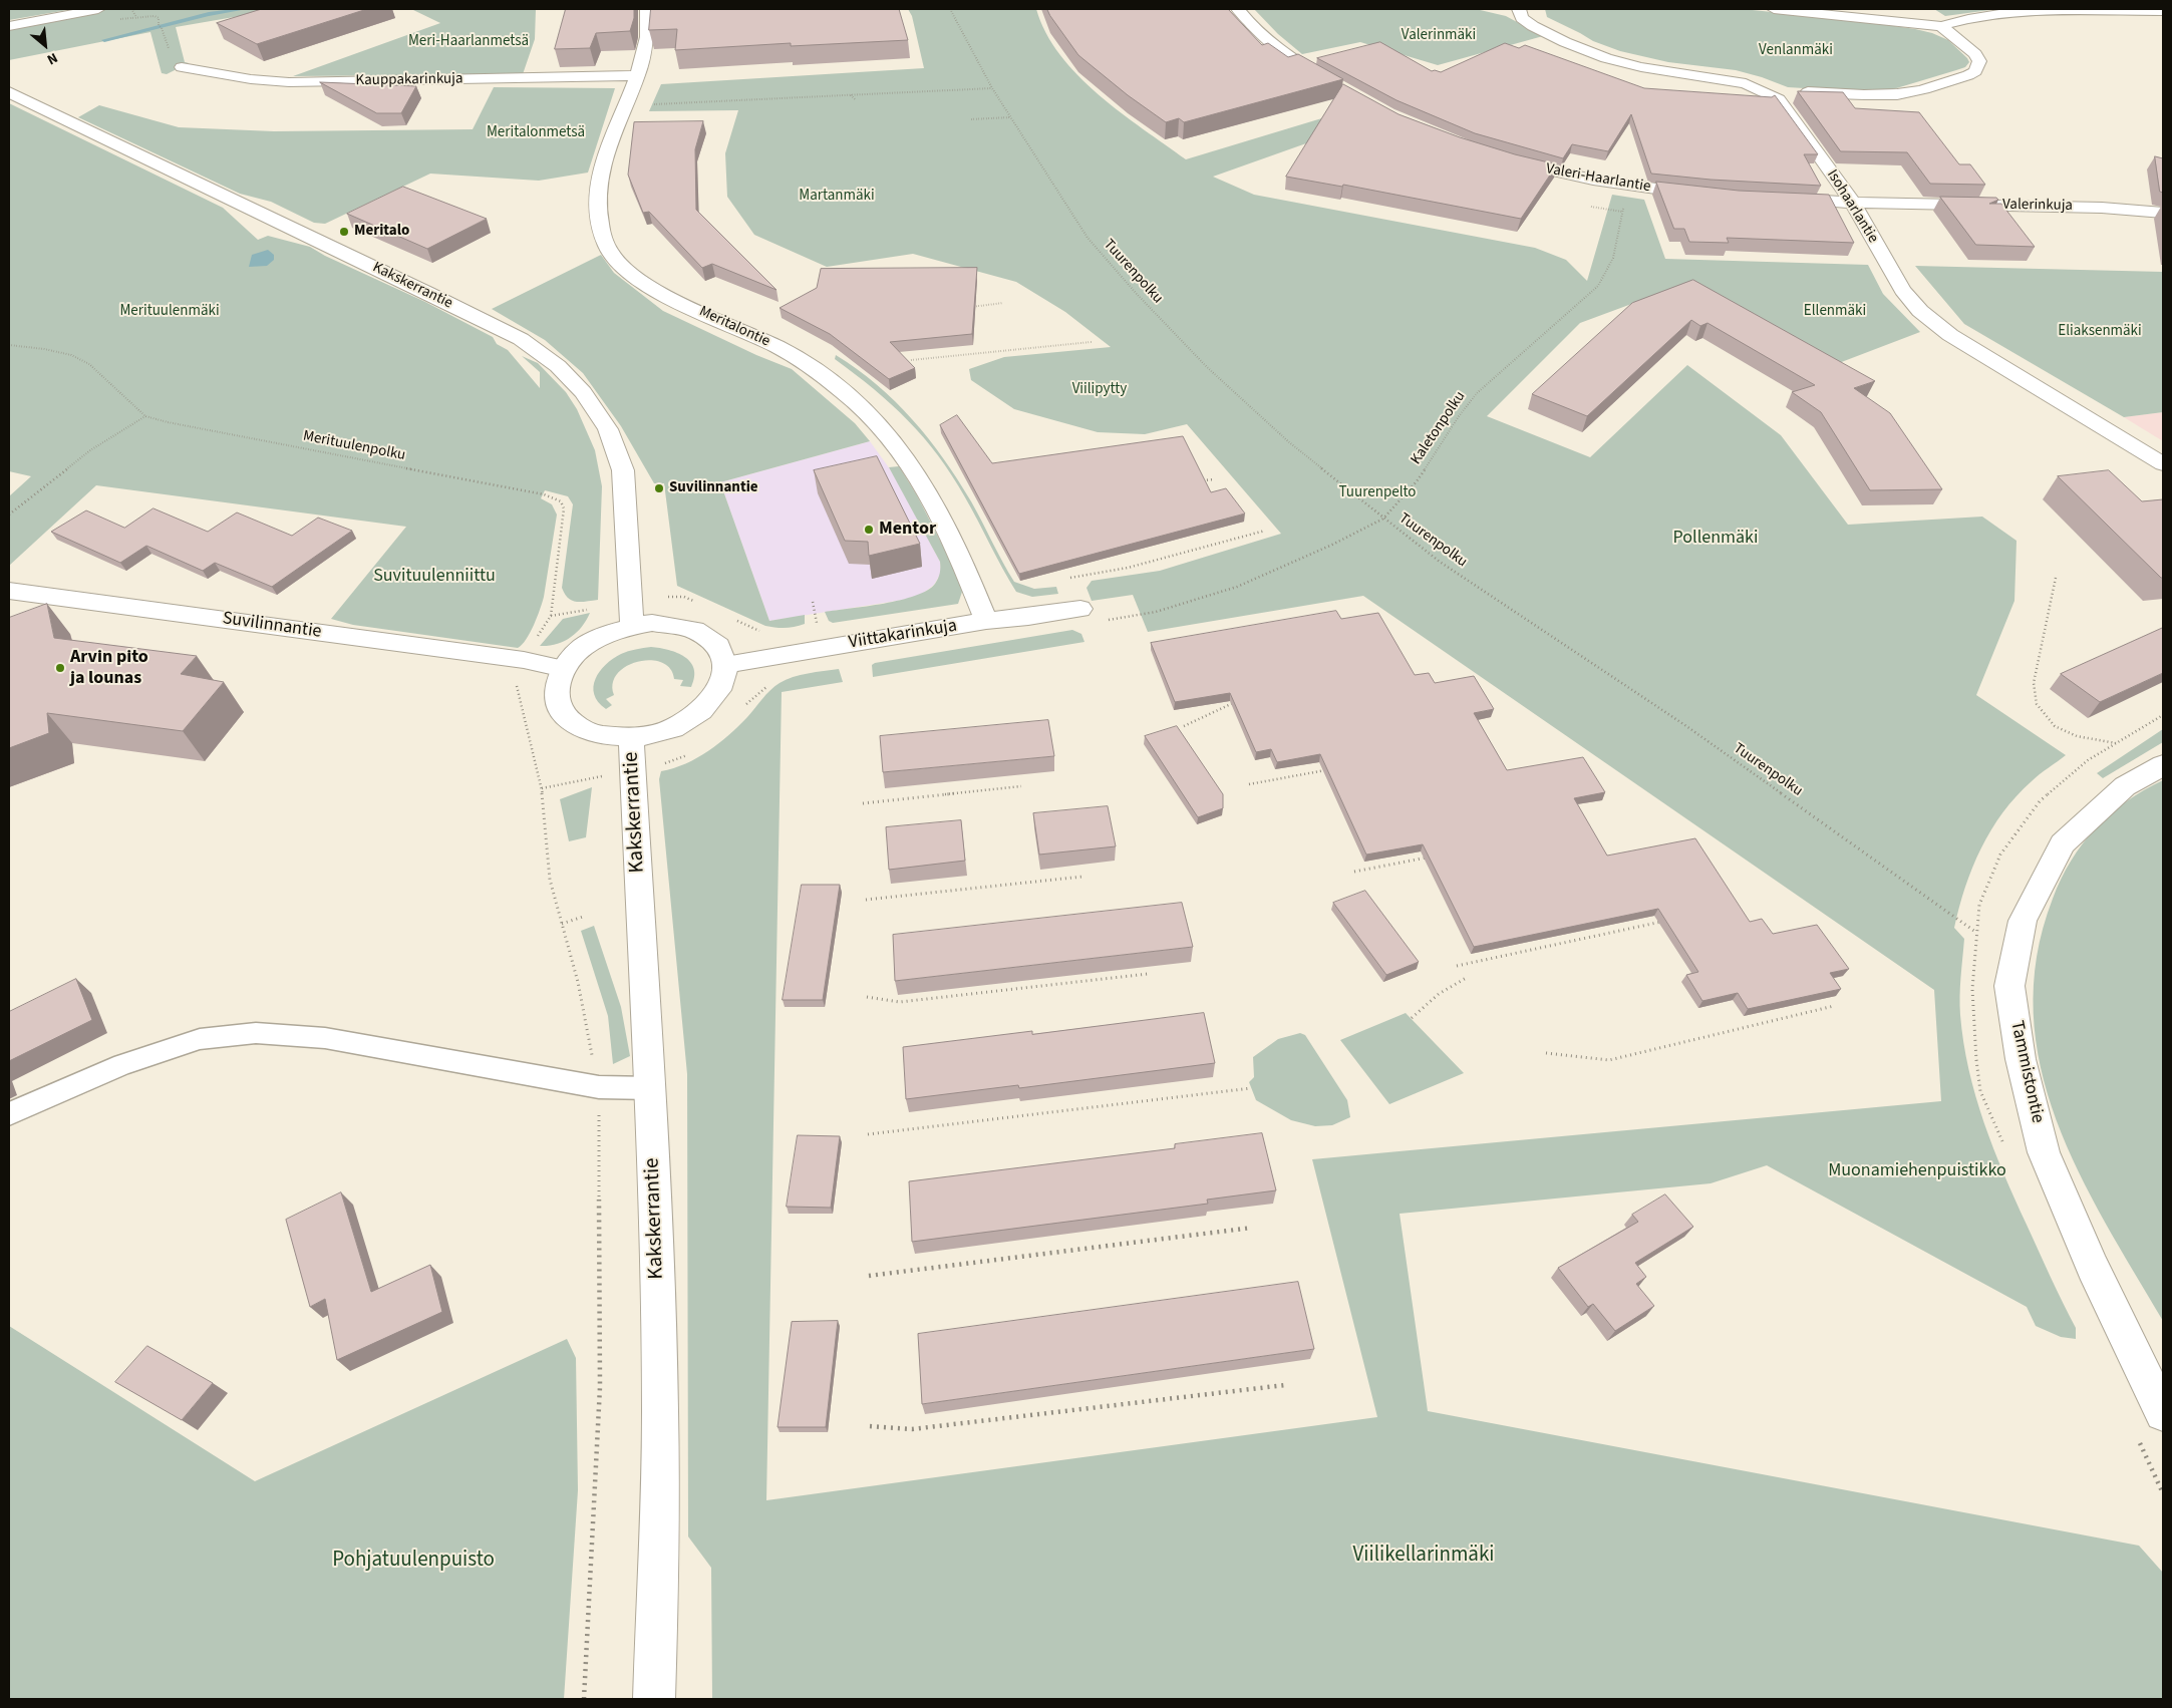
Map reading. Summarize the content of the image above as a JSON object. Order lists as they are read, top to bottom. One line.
{"streets":{"street":["Kauppakarinkuja","Valeri-Haarlantie","Valerinkuja","Isohaarlantie","Kakskerrantie","Meritalontie","Suvilinnantie","Viittakarinkuja","Tammistontie"],"path":["Tuurenpolku","Kaletonpolku","Merituulenpolku"]},"crossings":[["Kauppakarinkuja","Meritalontie"],["Valerinkuja","Isohaarlantie"],["Tuurenpolku","Kaletonpolku"],["Kakskerrantie","Suvilinnantie"],["Kakskerrantie","Viittakarinkuja"],["Meritalontie","Viittakarinkuja"],["Suvilinnantie","Viittakarinkuja"]],"parks":["Valerinmäki","Meri-Haarlanmetsä","Venlanmäki","Meritalonmetsä","Martanmäki","Merituulenmäki","Ellenmäki","Eliaksenmäki","Viilipytty","Tuurenpelto","Pollenmäki","Suvituulenniittu","Muonamiehenpuistikko","Viilikellarinmäki","Pohjatuulenpuisto"],"places":["Meritalo","Suvilinnantie","Mentor","Arvin pito ja lounas"],"north":"bottom right"}
